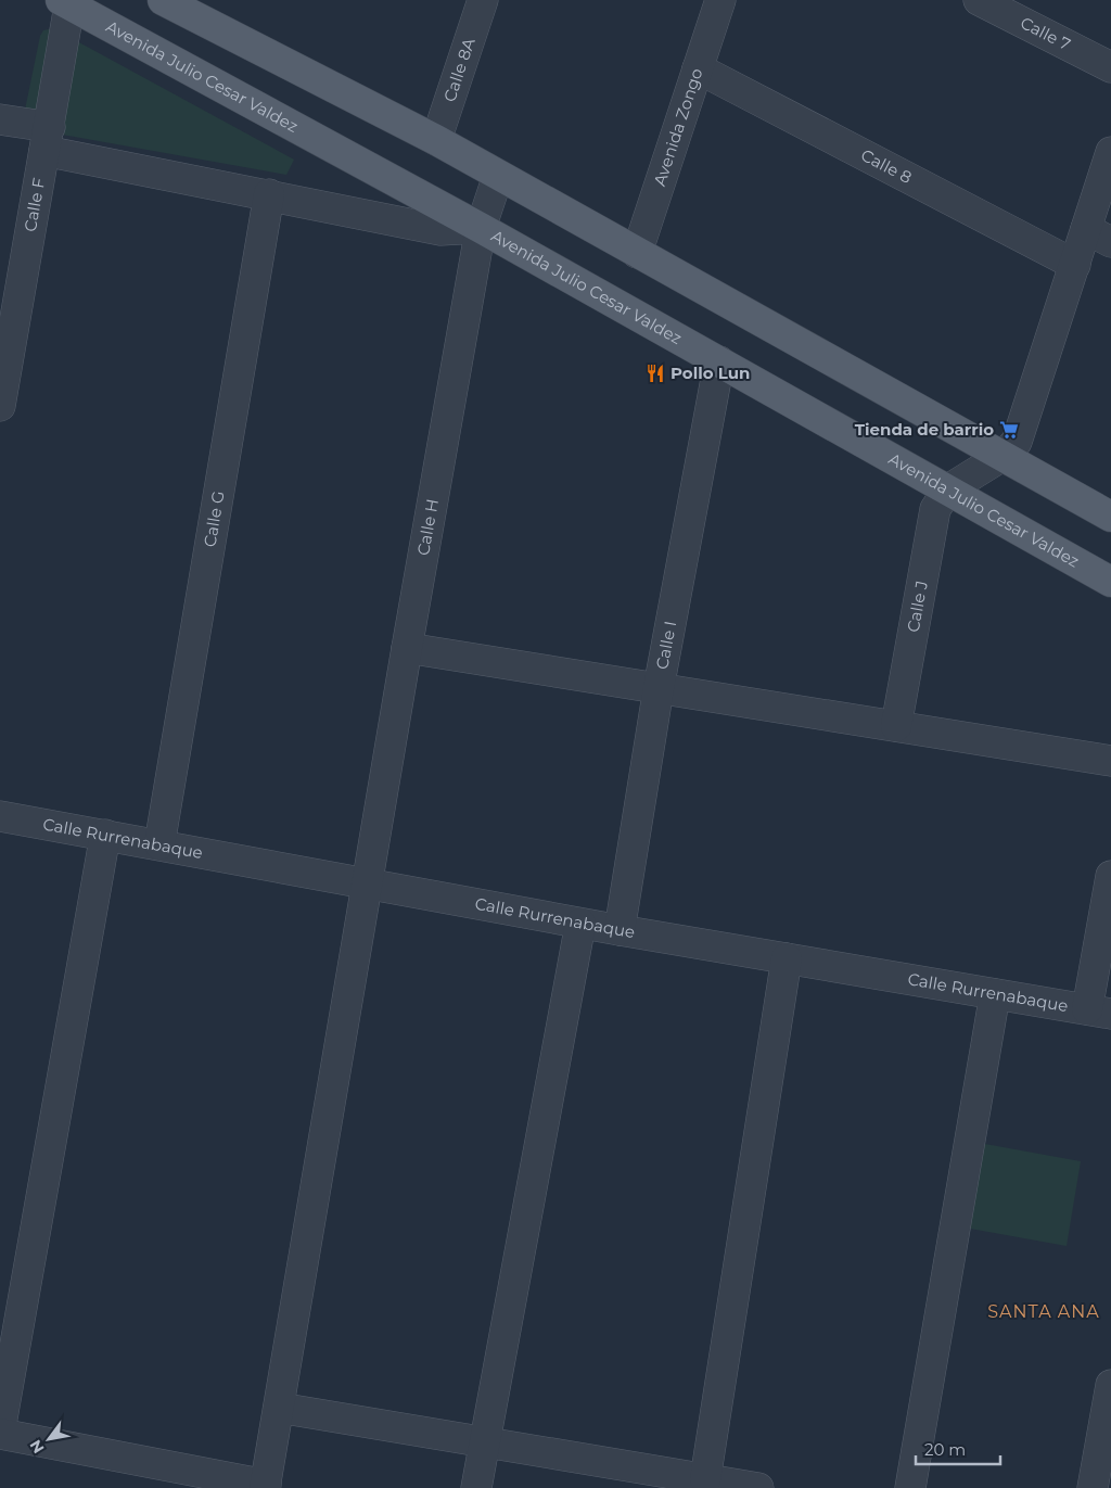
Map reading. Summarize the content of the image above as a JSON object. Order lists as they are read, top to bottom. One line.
{"streets":{"main road":["Avenida Julio Cesar Valdez"],"street":["Calle 7","Calle 8A","Avenida Zongo","Calle 8","Calle F","Calle G","Calle H","Calle J","Calle I","Calle Rurrenabaque"]},"crossings":[["Avenida Julio Cesar Valdez","Calle F"],["Avenida Julio Cesar Valdez","Calle H"],["Avenida Julio Cesar Valdez","Calle J"],["Avenida Julio Cesar Valdez","Calle I"],["Avenida Zongo","Calle 8"],["Calle G","Calle Rurrenabaque"],["Calle H","Calle Rurrenabaque"],["Calle I","Calle Rurrenabaque"]],"districts":["SANTA ANA"],"places":{"restaurant":["Pollo Lun"],"supermarket":["Tienda de barrio"]},"scale_bar":"20 m","north":"bottom left"}
